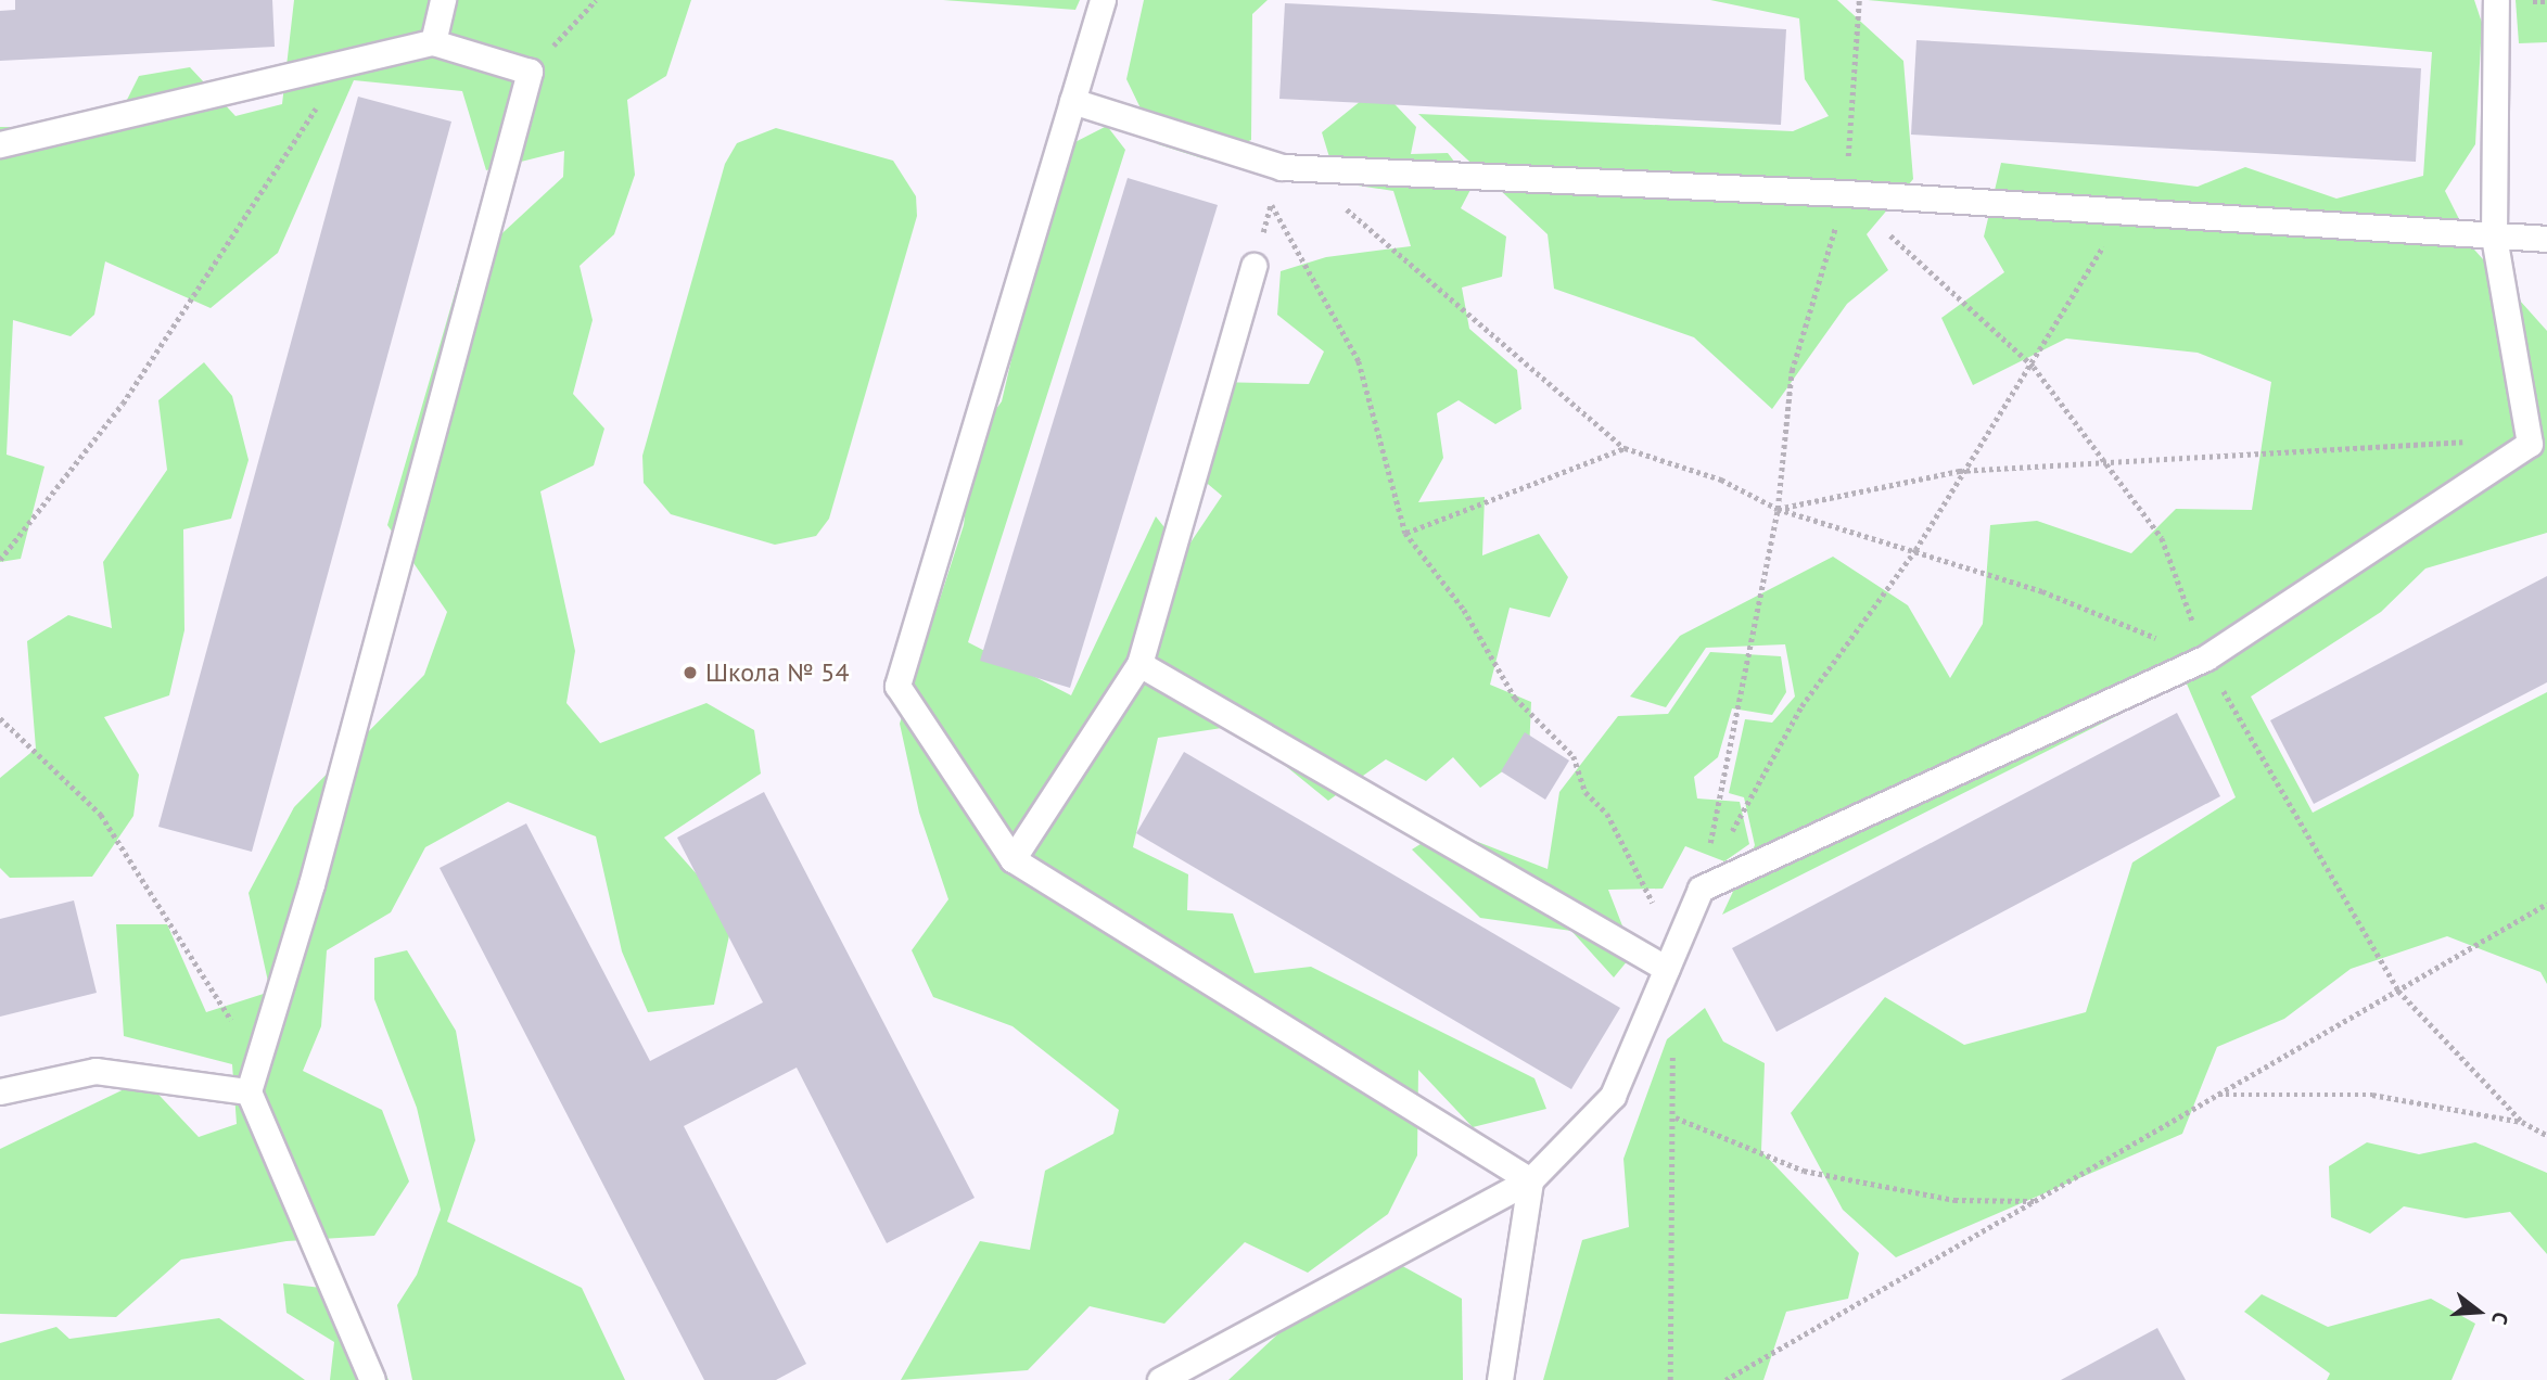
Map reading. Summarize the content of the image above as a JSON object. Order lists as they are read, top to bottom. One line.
{"places":["Школа № 54"],"north":"right"}
